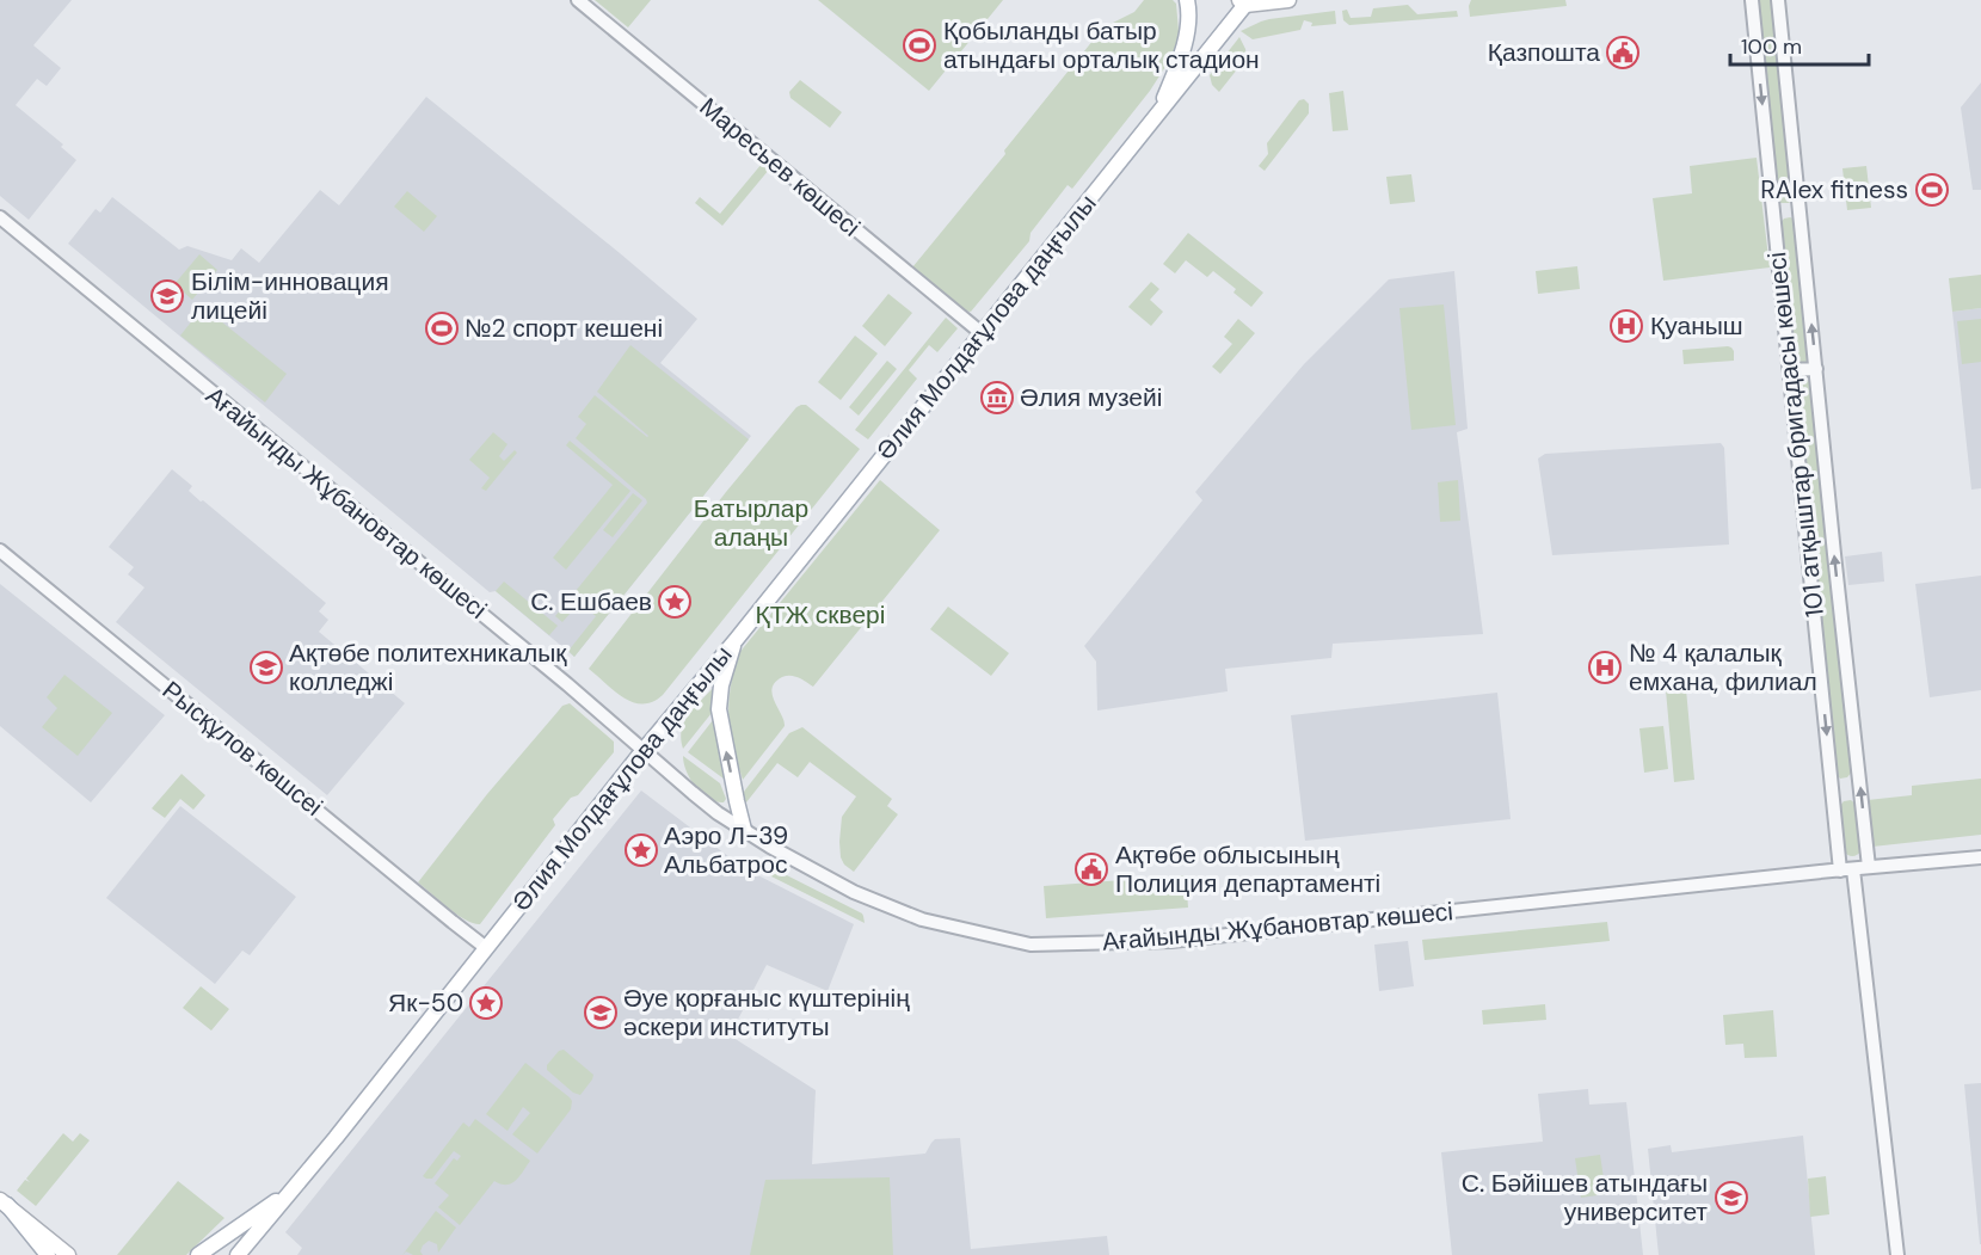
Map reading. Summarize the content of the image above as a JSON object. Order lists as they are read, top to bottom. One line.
{"streets":{"main road":["Әлия Молдағұлова даңғылы"],"street":["Маресьев көшесі","101 атқыштар бригадасы көшесі","Ағайынды Жұбановтар көшесі","Рысқұлов көшсеі"]},"crossings":[["Маресьев көшесі","Әлия Молдағұлова даңғылы"],["Әлия Молдағұлова даңғылы","Ағайынды Жұбановтар көшесі"],["Әлия Молдағұлова даңғылы","Рысқұлов көшсеі"],["101 атқыштар бригадасы көшесі","Ағайынды Жұбановтар көшесі"]],"parks":["Батырлар алаңы","ҚТЖ сквері"],"places":{"sports":["Қобыланды батыр атындағы орталық стадион","RAlex fitness","№2 спорт кешені"],"public building":["Қазпошта","Ақтөбе облысының Полиция департаменті"],"school or university":["Білім-инновация лицейі","Ақтөбе политехникалық колледжі","Әуе қорғаныс күштерінің әскери институты","С. Бәйішев атындағы университет"],"hospital":["Қуаныш","№ 4 қалалық емхана, филиал"],"museum":["Әлия музейі"],"place":["С. Ешбаев","Аэро Л-39 Альбатрос","Як-50"]},"scale_bar":"100 m"}
